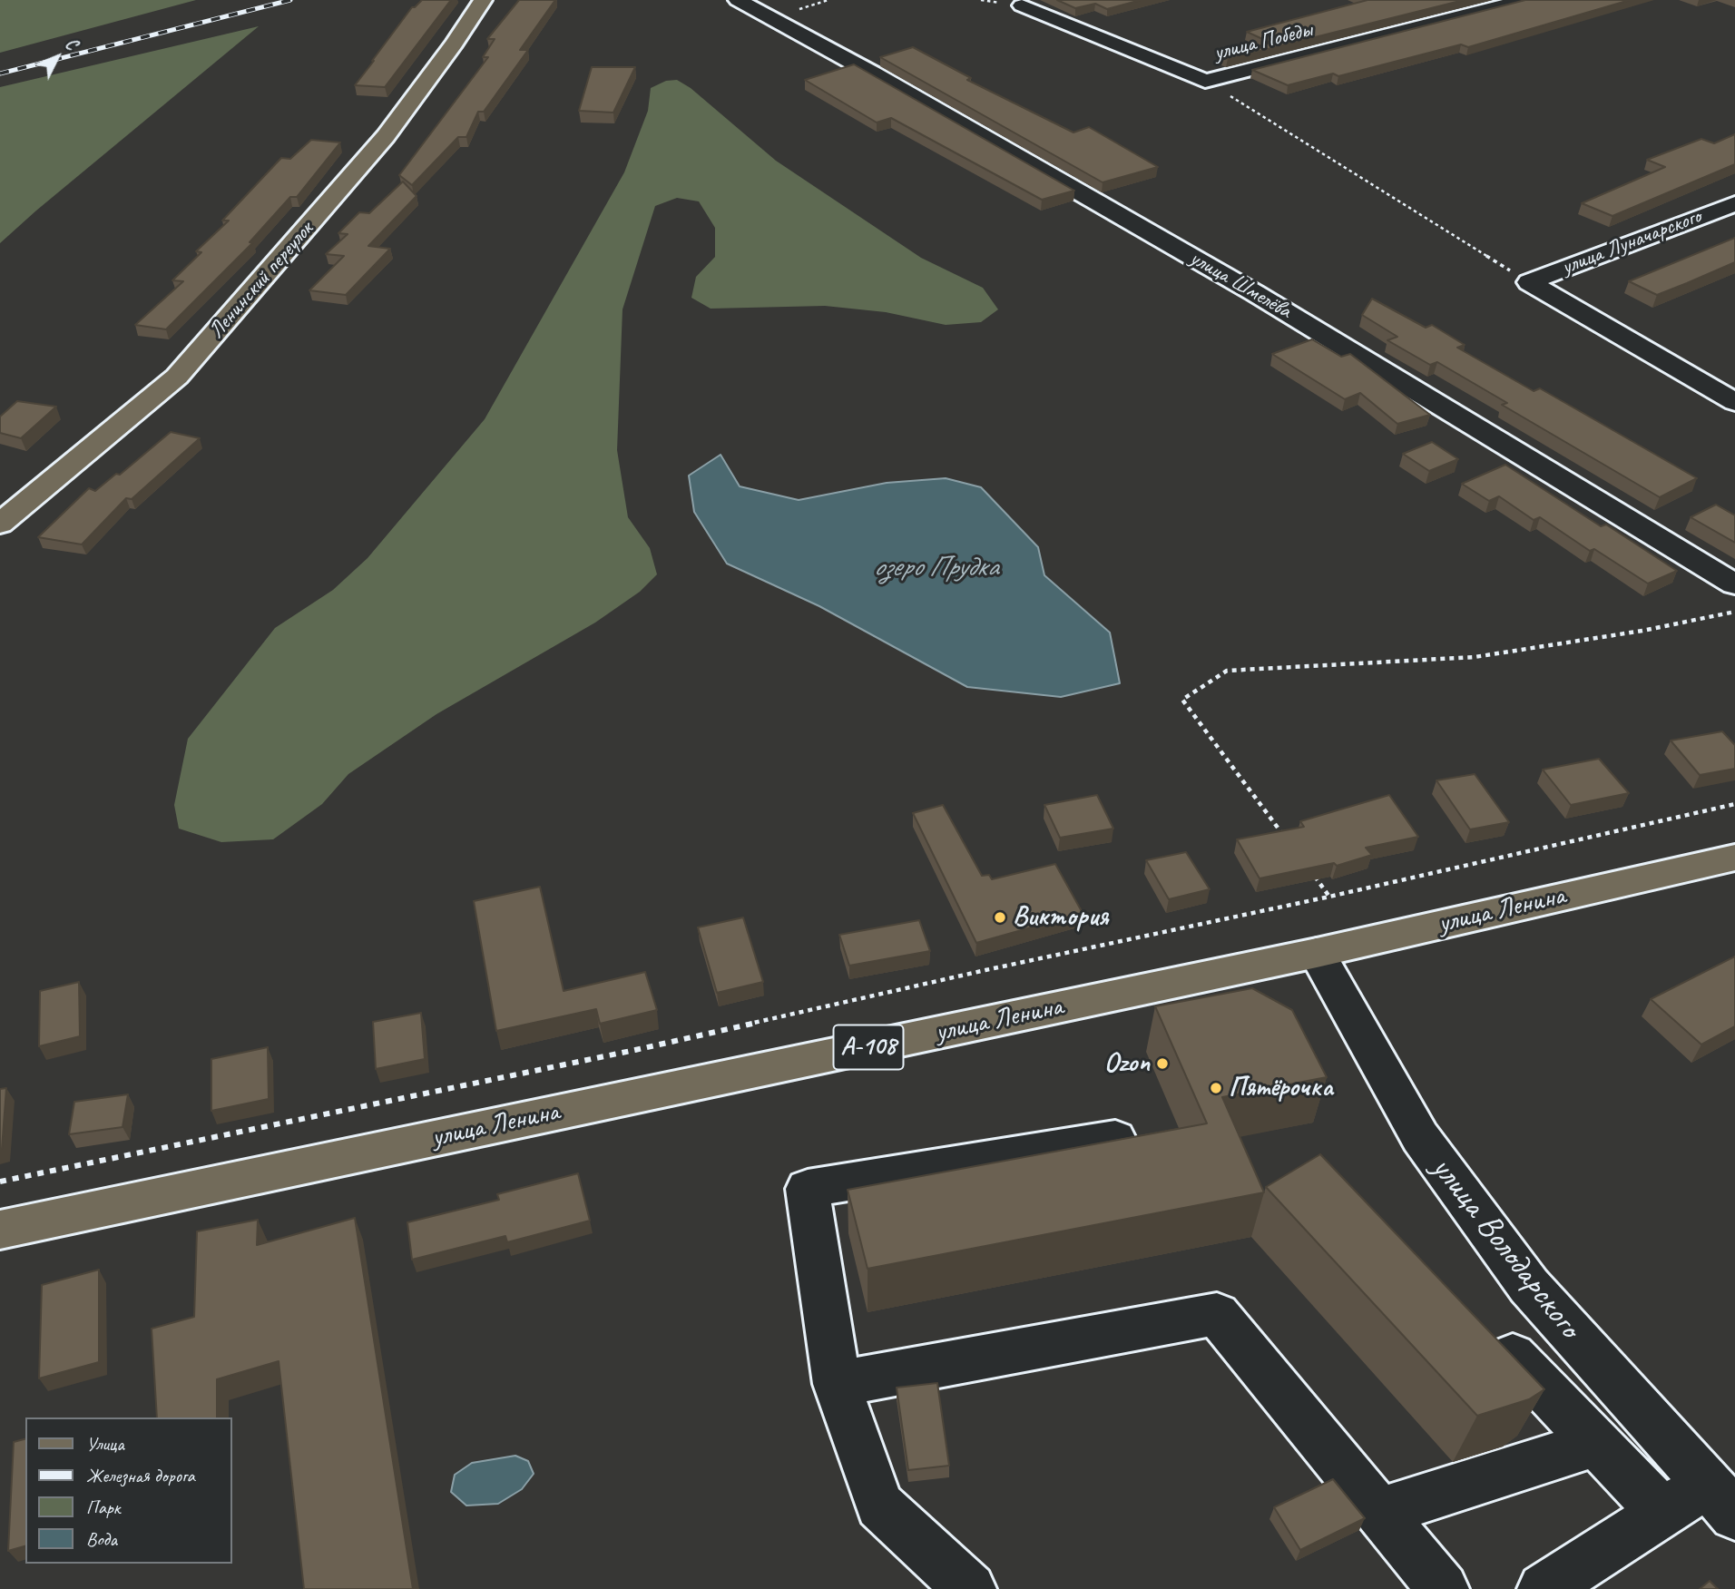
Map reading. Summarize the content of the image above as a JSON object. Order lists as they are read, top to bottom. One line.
{"streets":{"main road":["Ленинский переулок","улица Ленина","А-108"],"street":["улица Победы","улица Луначарского","улица Шмелёва","улица Володарского"]},"crossings":[["улица Ленина","улица Володарского"]],"water":["озеро Прудка"],"places":["Виктория","Ozon","Пятёрочка"],"legend":["Улица","Железная дорога","Парк","Вода"],"north":"top right"}
